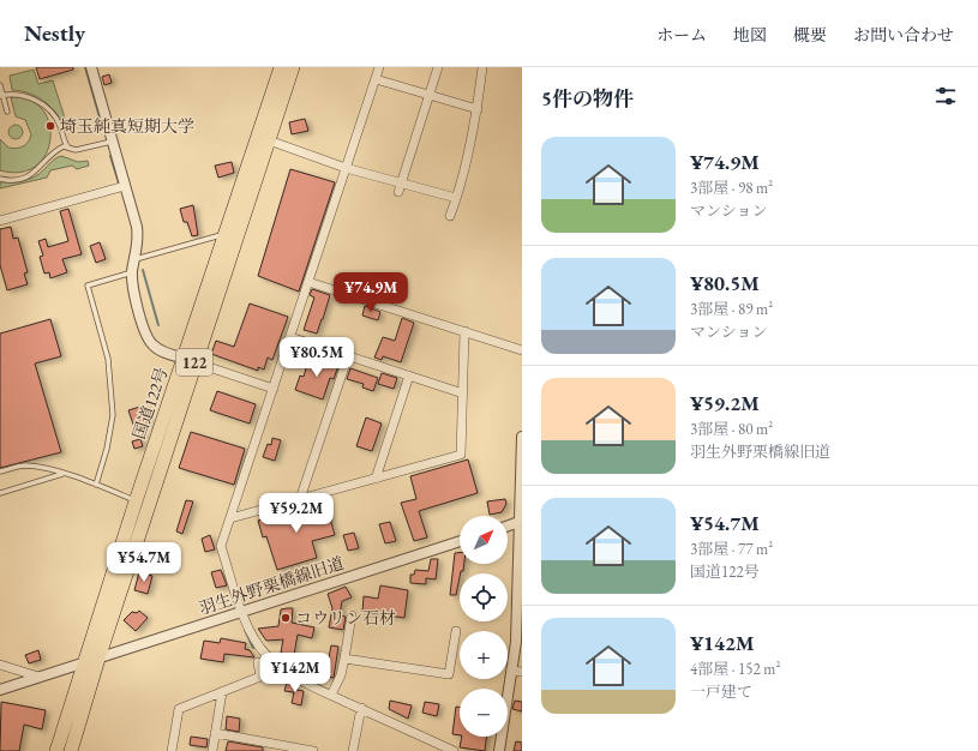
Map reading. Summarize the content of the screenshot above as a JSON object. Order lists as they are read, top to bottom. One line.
{"streets":{"highway":["122","国道122号"],"street":["羽生外野栗橋線旧道"]},"crossings":[["国道122号","羽生外野栗橋線旧道"]],"places":["埼玉純真短期大学","コウリン石材"],"north":"top right","page":{"header":"Nestly","nav":["ホーム","地図","概要","お問い合わせ"],"heading":"5件の物件","list":[{"name":"¥74.9M","note":"3部屋 · 98 m² · マンション"},{"name":"¥80.5M","note":"3部屋 · 89 m² · マンション"},{"name":"¥59.2M","note":"3部屋 · 80 m² · 羽生外野栗橋線旧道"},{"name":"¥54.7M","note":"3部屋 · 77 m² · 国道122号"},{"name":"¥142M","note":"4部屋 · 152 m² · 一戸建て"}],"price":["¥74.9M","¥80.5M","¥59.2M","¥54.7M","¥142M"],"map_buttons":["+","−"]}}
